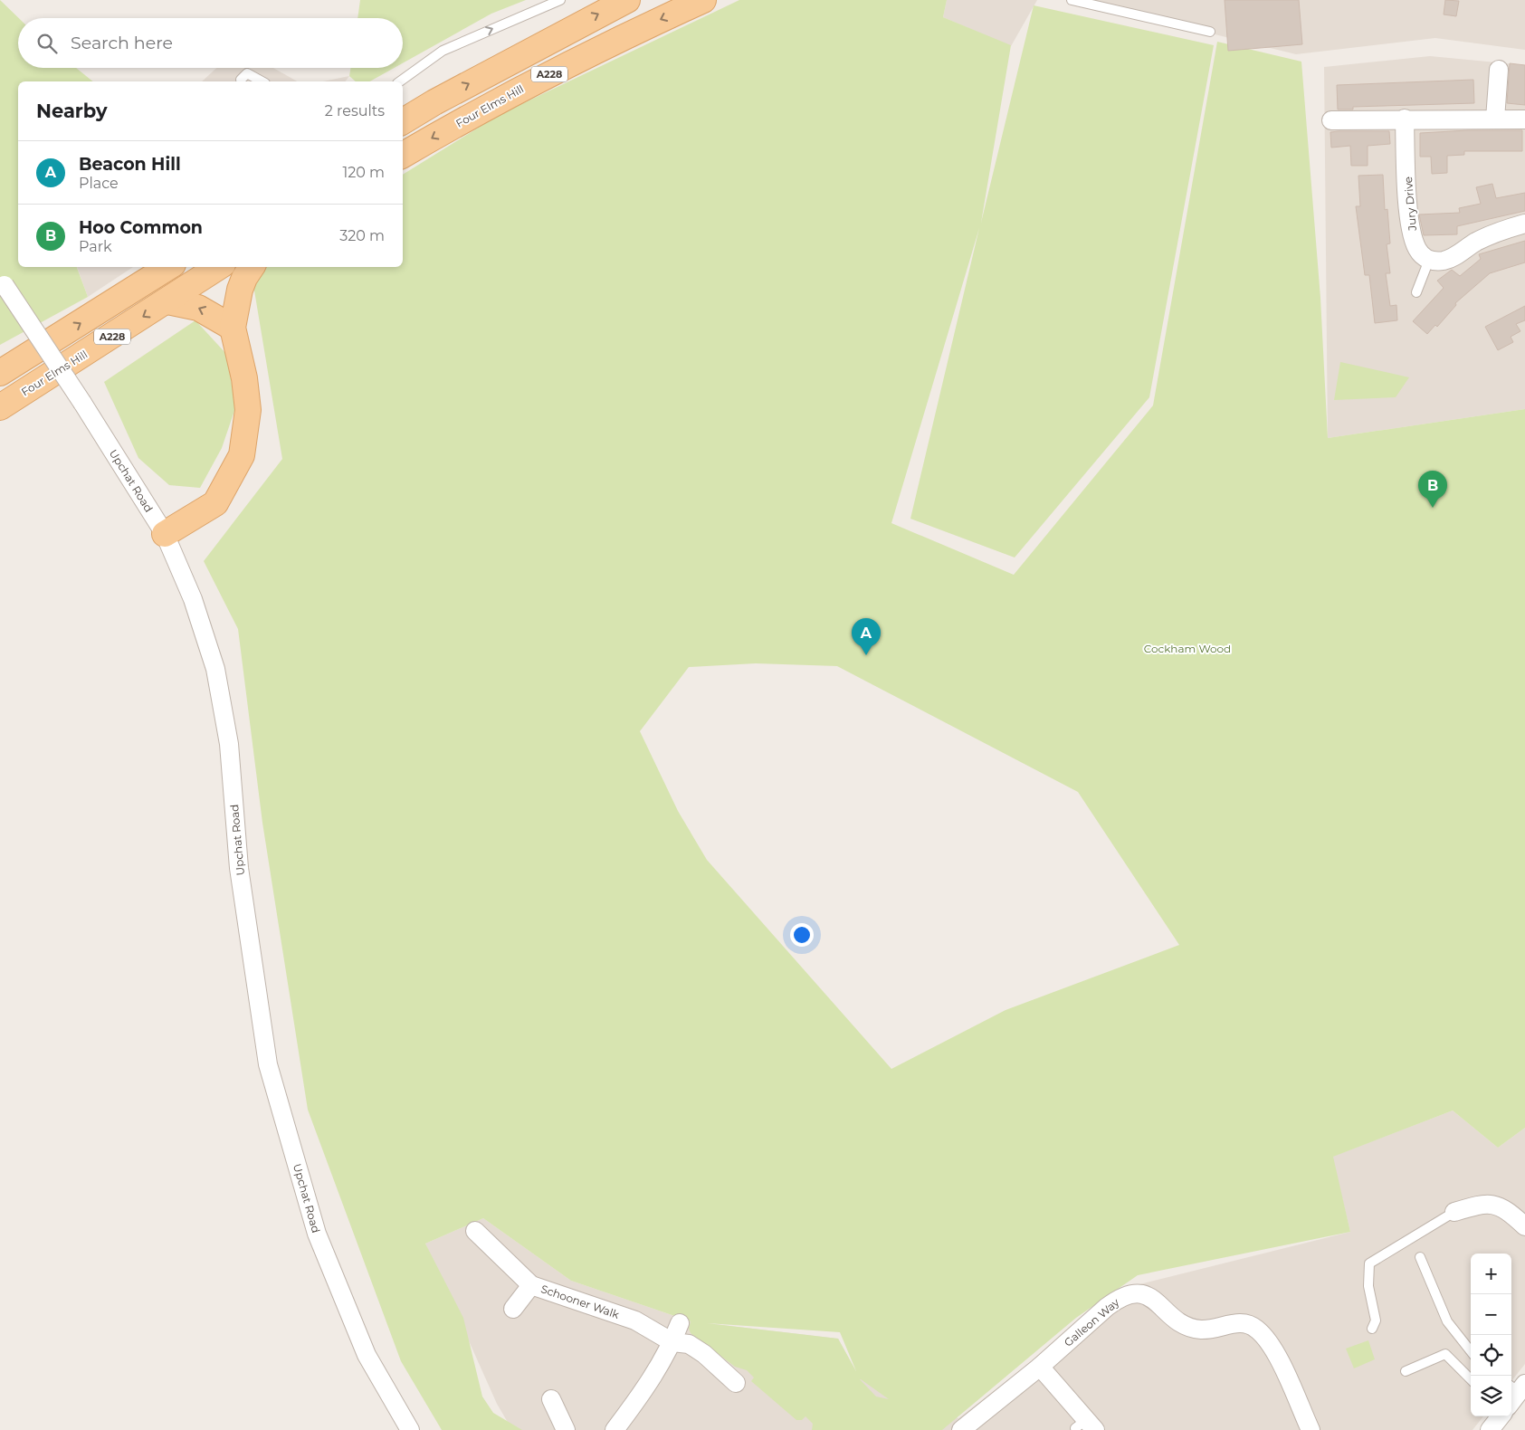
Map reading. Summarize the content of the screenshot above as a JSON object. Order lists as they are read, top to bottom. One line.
{"streets":{"main road":["A228","Four Elms Hill"],"street":["Jury Drive","Upchat Road","Schooner Walk","Galleon Way"]},"parks":["Cockham Wood"],"page":{"search":"Search here","heading":["Nearby","2 results"],"list":[{"mark":"A","name":"Beacon Hill","note":"Place","value":"120 m"},{"mark":"B","name":"Hoo Common","note":"Park","value":"320 m"}],"pins":["B","A"],"map_buttons":["+","−"]}}
